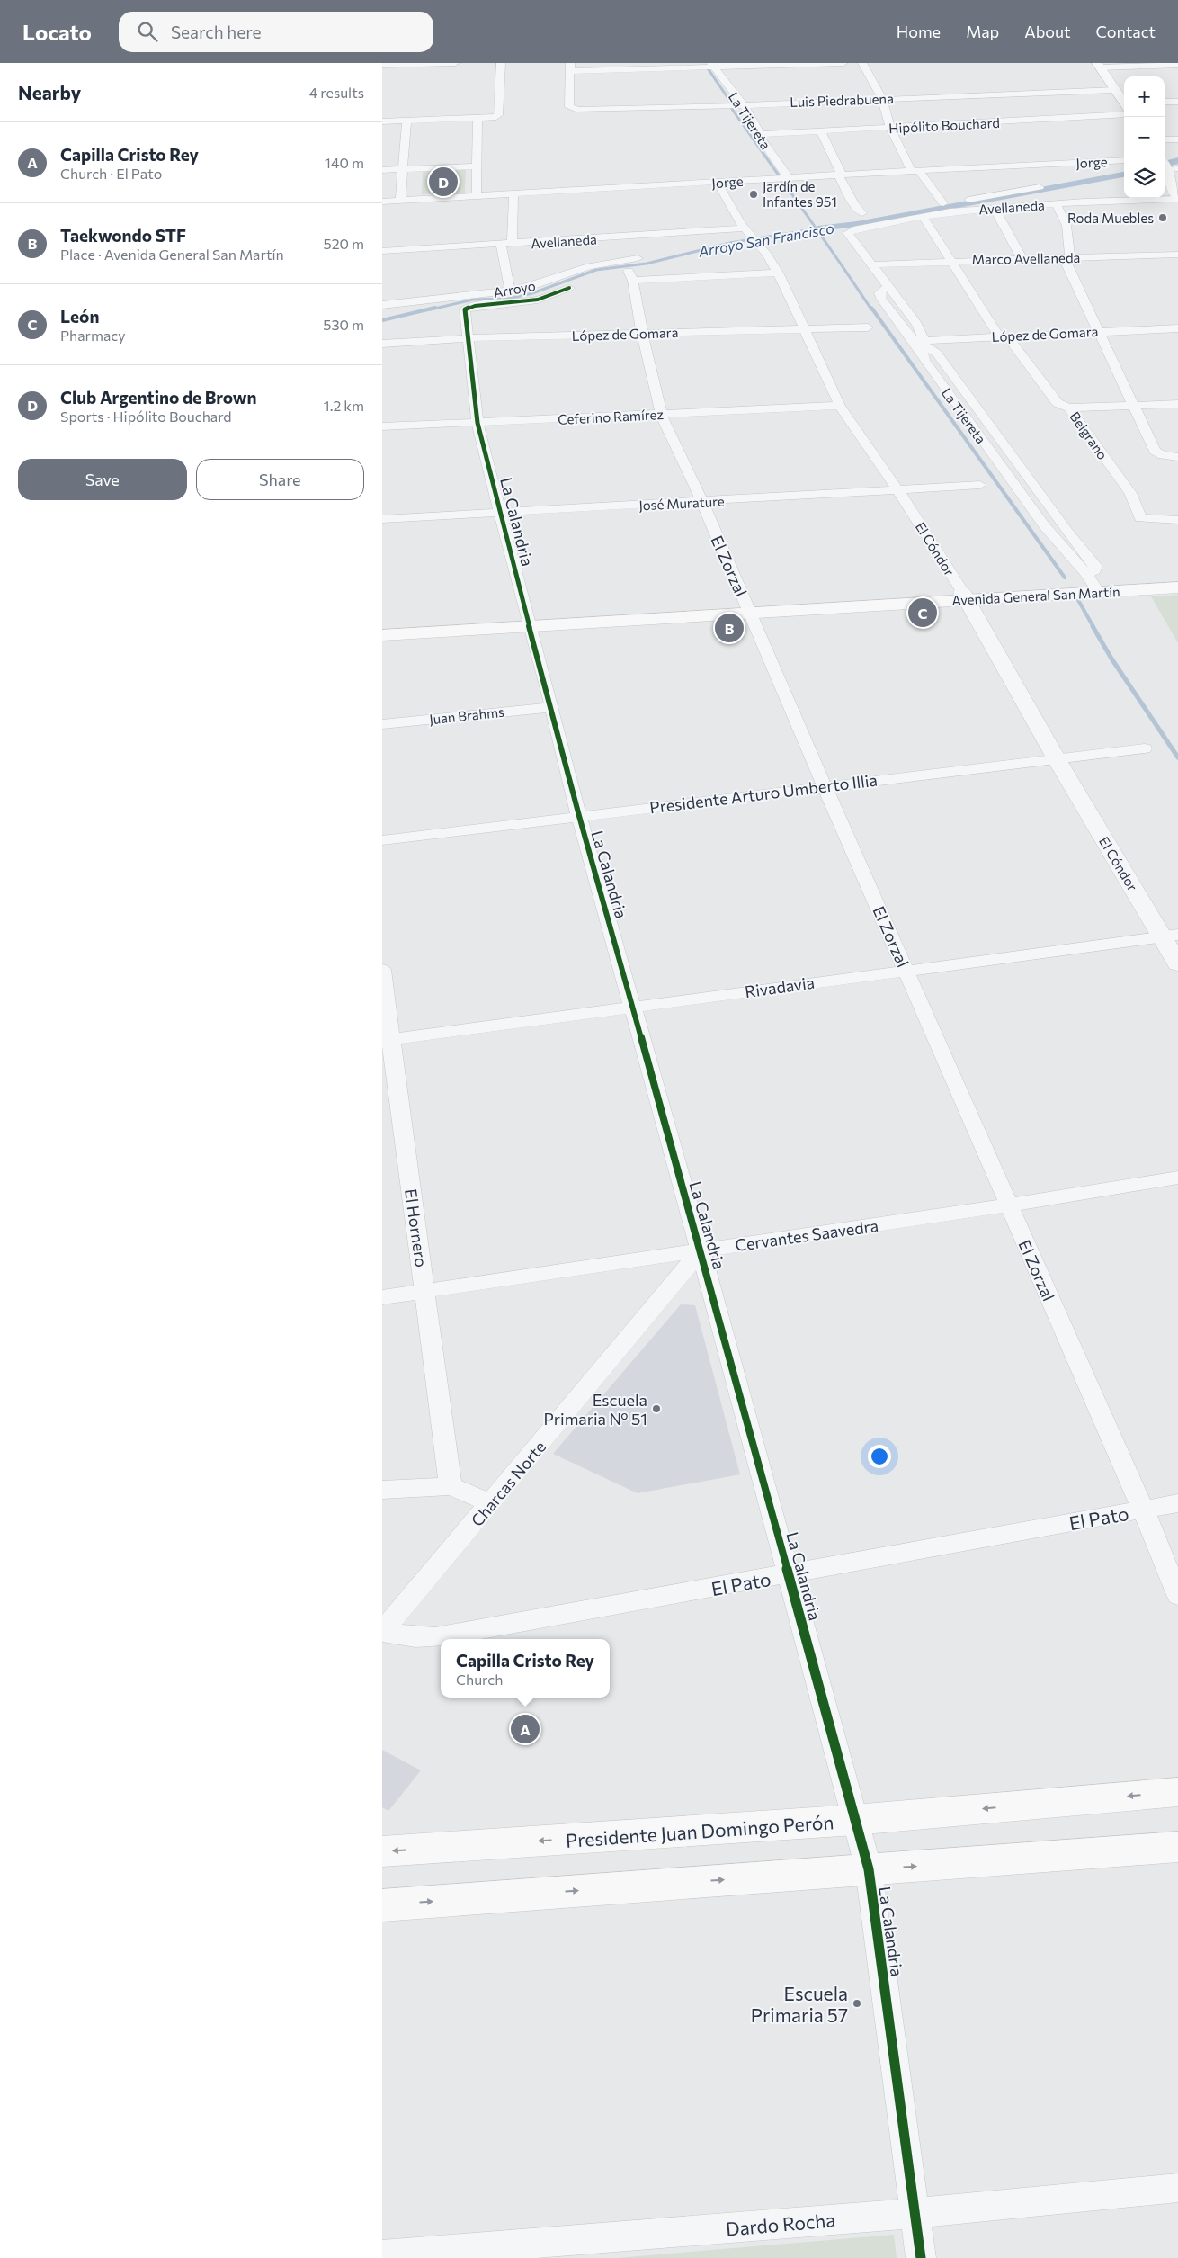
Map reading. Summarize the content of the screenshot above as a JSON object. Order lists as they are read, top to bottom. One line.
{"streets":{"main road":["Avenida General San Martín","Presidente Juan Domingo Perón"],"street":["Luis Piedrabuena","La Tijereta","Hipólito Bouchard","Jorge","Avellaneda","Marco Avellaneda","Arroyo","López de Gomara","Ceferino Ramírez","Belgrano","José Murature","La Calandria","El Cóndor","El Zorzal","Juan Brahms","Presidente Arturo Umberto Illia","Rivadavia","El Hornero","Cervantes Saavedra","Charcas Norte","El Pato","Dardo Rocha"]},"crossings":[["Luis Piedrabuena","La Tijereta"],["La Tijereta","Hipólito Bouchard"],["La Tijereta","Jorge"],["La Tijereta","Avellaneda"],["La Tijereta","Marco Avellaneda"],["La Tijereta","López de Gomara"],["La Tijereta","Avenida General San Martín"],["Jorge","El Cóndor"],["Avellaneda","Belgrano"],["Avellaneda","El Cóndor"],["Marco Avellaneda","Belgrano"],["Arroyo","El Zorzal"],["López de Gomara","Belgrano"],["López de Gomara","La Calandria"],["López de Gomara","El Cóndor"],["López de Gomara","El Zorzal"],["Ceferino Ramírez","La Calandria"],["Ceferino Ramírez","El Cóndor"],["Ceferino Ramírez","El Zorzal"],["José Murature","La Calandria"],["José Murature","El Cóndor"],["José Murature","El Zorzal"],["La Calandria","Avenida General San Martín"],["La Calandria","Juan Brahms"],["La Calandria","Presidente Arturo Umberto Illia"],["La Calandria","Rivadavia"],["La Calandria","Cervantes Saavedra"],["La Calandria","Charcas Norte"],["La Calandria","El Pato"],["La Calandria","Presidente Juan Domingo Perón"],["La Calandria","Dardo Rocha"],["El Cóndor","Avenida General San Martín"],["El Cóndor","Presidente Arturo Umberto Illia"],["El Cóndor","Rivadavia"],["El Zorzal","Avenida General San Martín"],["El Zorzal","Presidente Arturo Umberto Illia"],["El Zorzal","Rivadavia"],["El Zorzal","Cervantes Saavedra"],["El Zorzal","El Pato"],["Rivadavia","El Hornero"],["El Hornero","Cervantes Saavedra"],["Cervantes Saavedra","Charcas Norte"],["Charcas Norte","El Pato"]],"water":["Arroyo San Francisco"],"places":["Jardín de Infantes 951","Roda Muebles","Escuela Primaria Nº 51","Escuela Primaria 57"],"page":{"header":"Locato","search":"Search here","nav":["Home","Map","About","Contact"],"heading":["Nearby","4 results"],"map_buttons":["+","−"],"list":[{"mark":"A","name":"Capilla Cristo Rey","note":"Church · El Pato","value":"140 m"},{"mark":"B","name":"Taekwondo STF","note":"Place · Avenida General San Martín","value":"520 m"},{"mark":"C","name":"León","note":"Pharmacy","value":"530 m"},{"mark":"D","name":"Club Argentino de Brown","note":"Sports · Hipólito Bouchard","value":"1.2 km"}],"pins":["D","C","B","A"],"buttons":["Save","Share"],"popup":["Capilla Cristo Rey","Church"]}}
